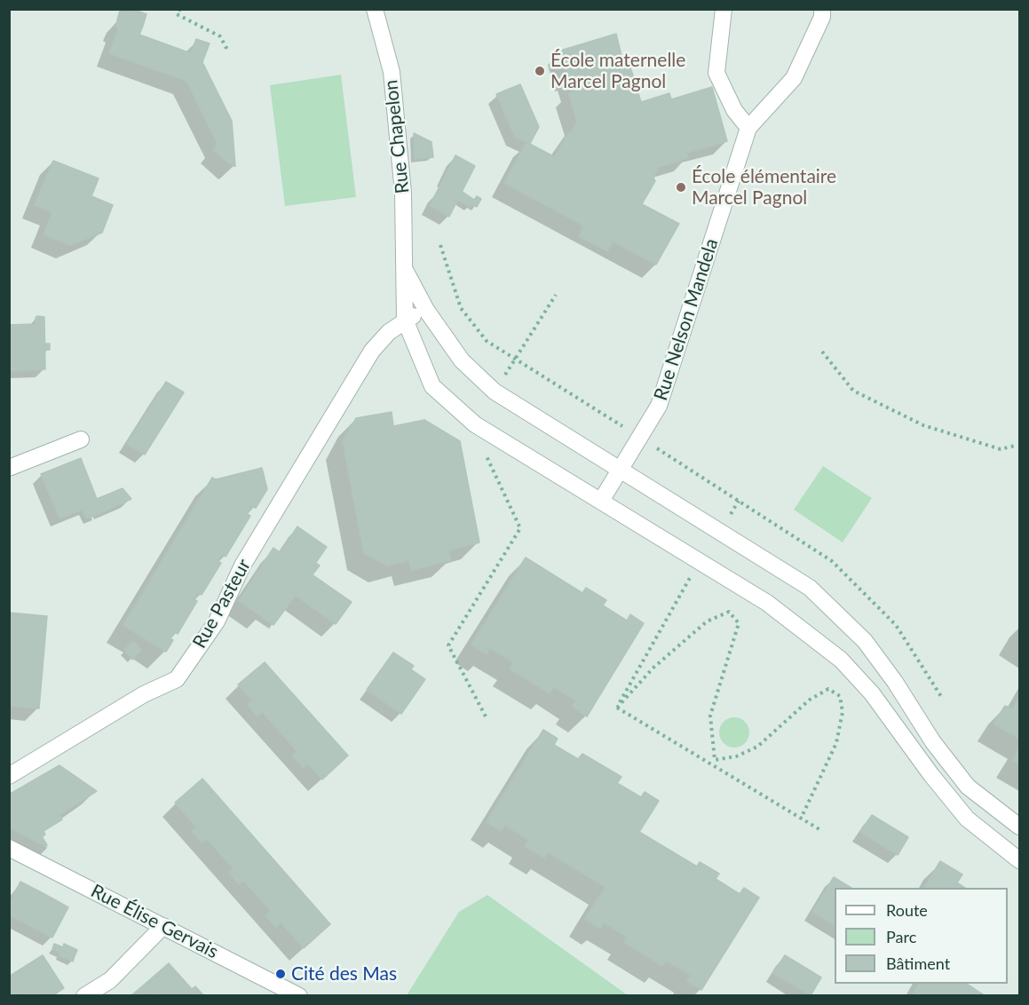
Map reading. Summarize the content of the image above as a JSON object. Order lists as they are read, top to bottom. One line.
{"streets":{"street":["Rue Chapelon","Rue Nelson Mandela","Rue Pasteur","Rue Élise Gervais"]},"crossings":[["Rue Chapelon","Rue Pasteur"]],"places":["École maternelle Marcel Pagnol","École élémentaire Marcel Pagnol","Cité des Mas"],"legend":["Route","Parc","Bâtiment"]}
